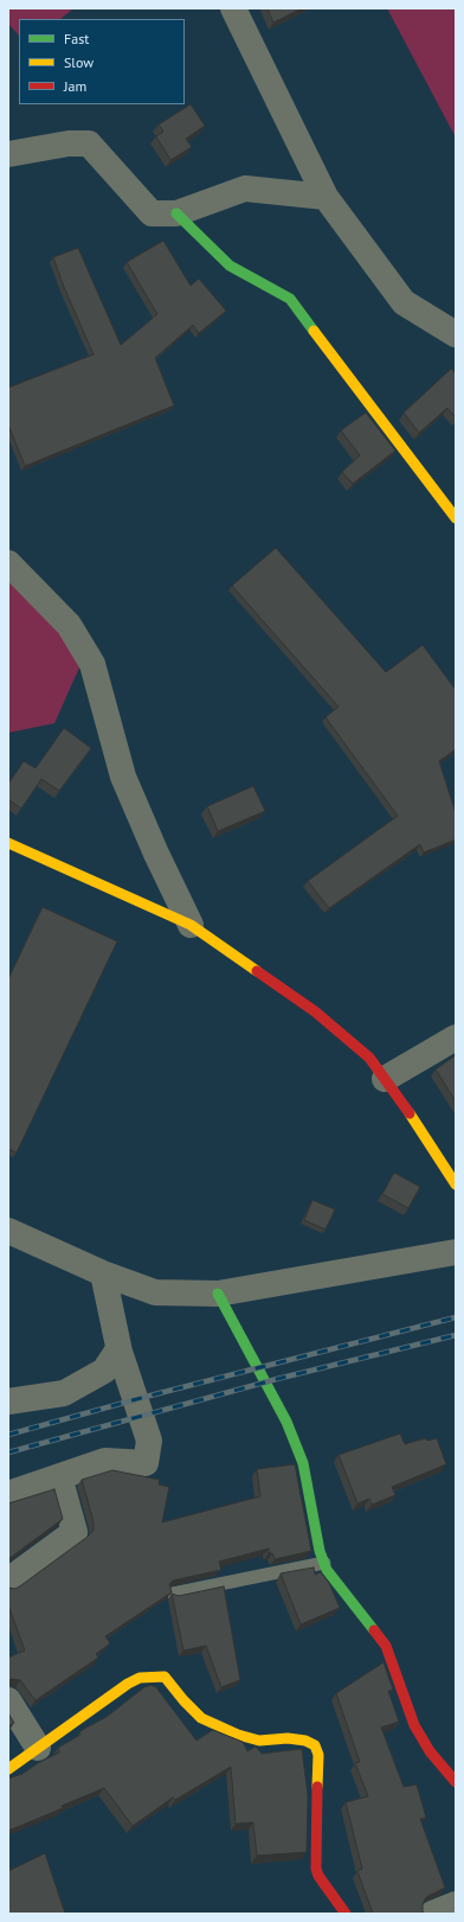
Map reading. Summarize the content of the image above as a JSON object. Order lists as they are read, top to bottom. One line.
{"legend":["Fast","Slow","Jam"]}
